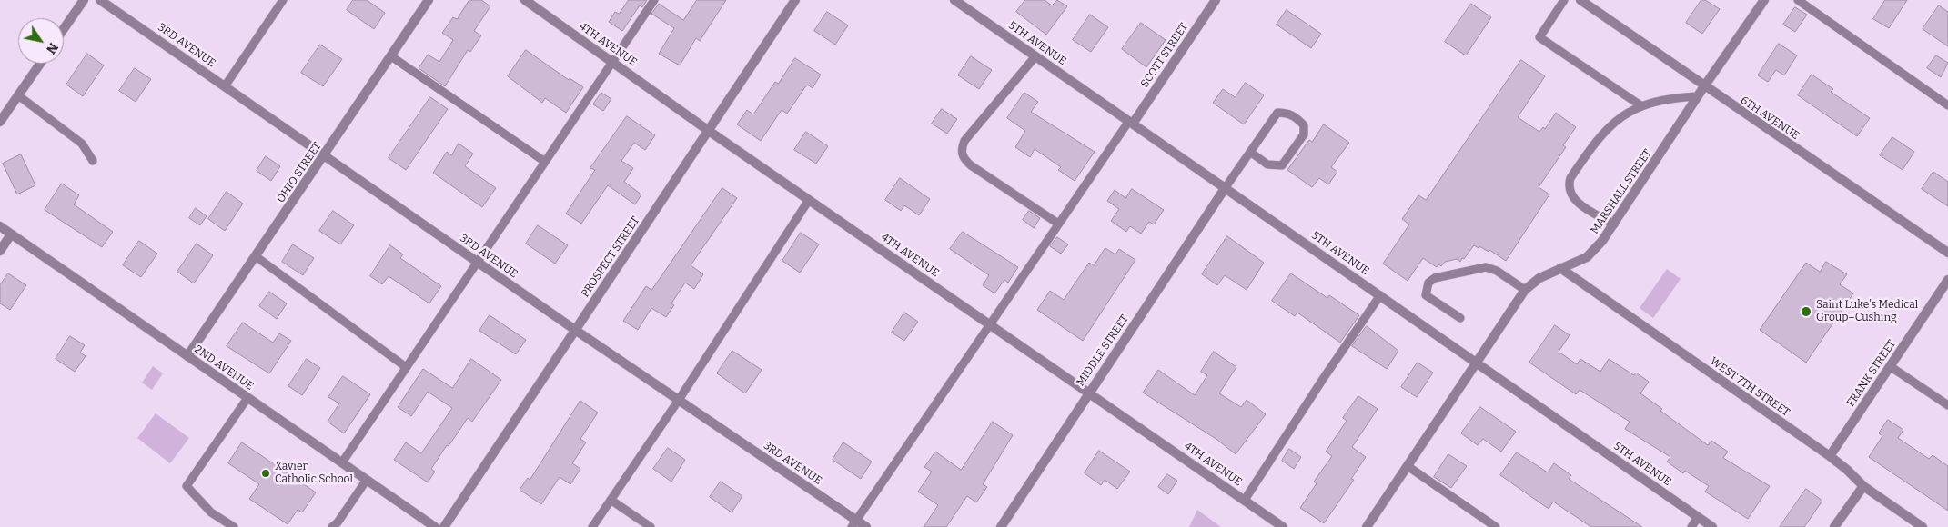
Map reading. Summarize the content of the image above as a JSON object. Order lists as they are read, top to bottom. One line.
{"streets":{"street":["5TH AVENUE","4TH AVENUE","3RD AVENUE","SCOTT STREET","6TH AVENUE","OHIO STREET","MARSHALL STREET","PROSPECT STREET","MIDDLE STREET","2ND AVENUE","FRANK STREET","WEST 7TH STREET"]},"crossings":[["5TH AVENUE","SCOTT STREET"],["5TH AVENUE","MARSHALL STREET"],["5TH AVENUE","MIDDLE STREET"],["4TH AVENUE","PROSPECT STREET"],["4TH AVENUE","MIDDLE STREET"],["3RD AVENUE","OHIO STREET"],["3RD AVENUE","PROSPECT STREET"],["6TH AVENUE","MARSHALL STREET"],["OHIO STREET","2ND AVENUE"],["MARSHALL STREET","WEST 7TH STREET"],["FRANK STREET","WEST 7TH STREET"]],"places":["Saint Luke's Medical Group–Cushing","Xavier Catholic School"],"north":"bottom right"}
